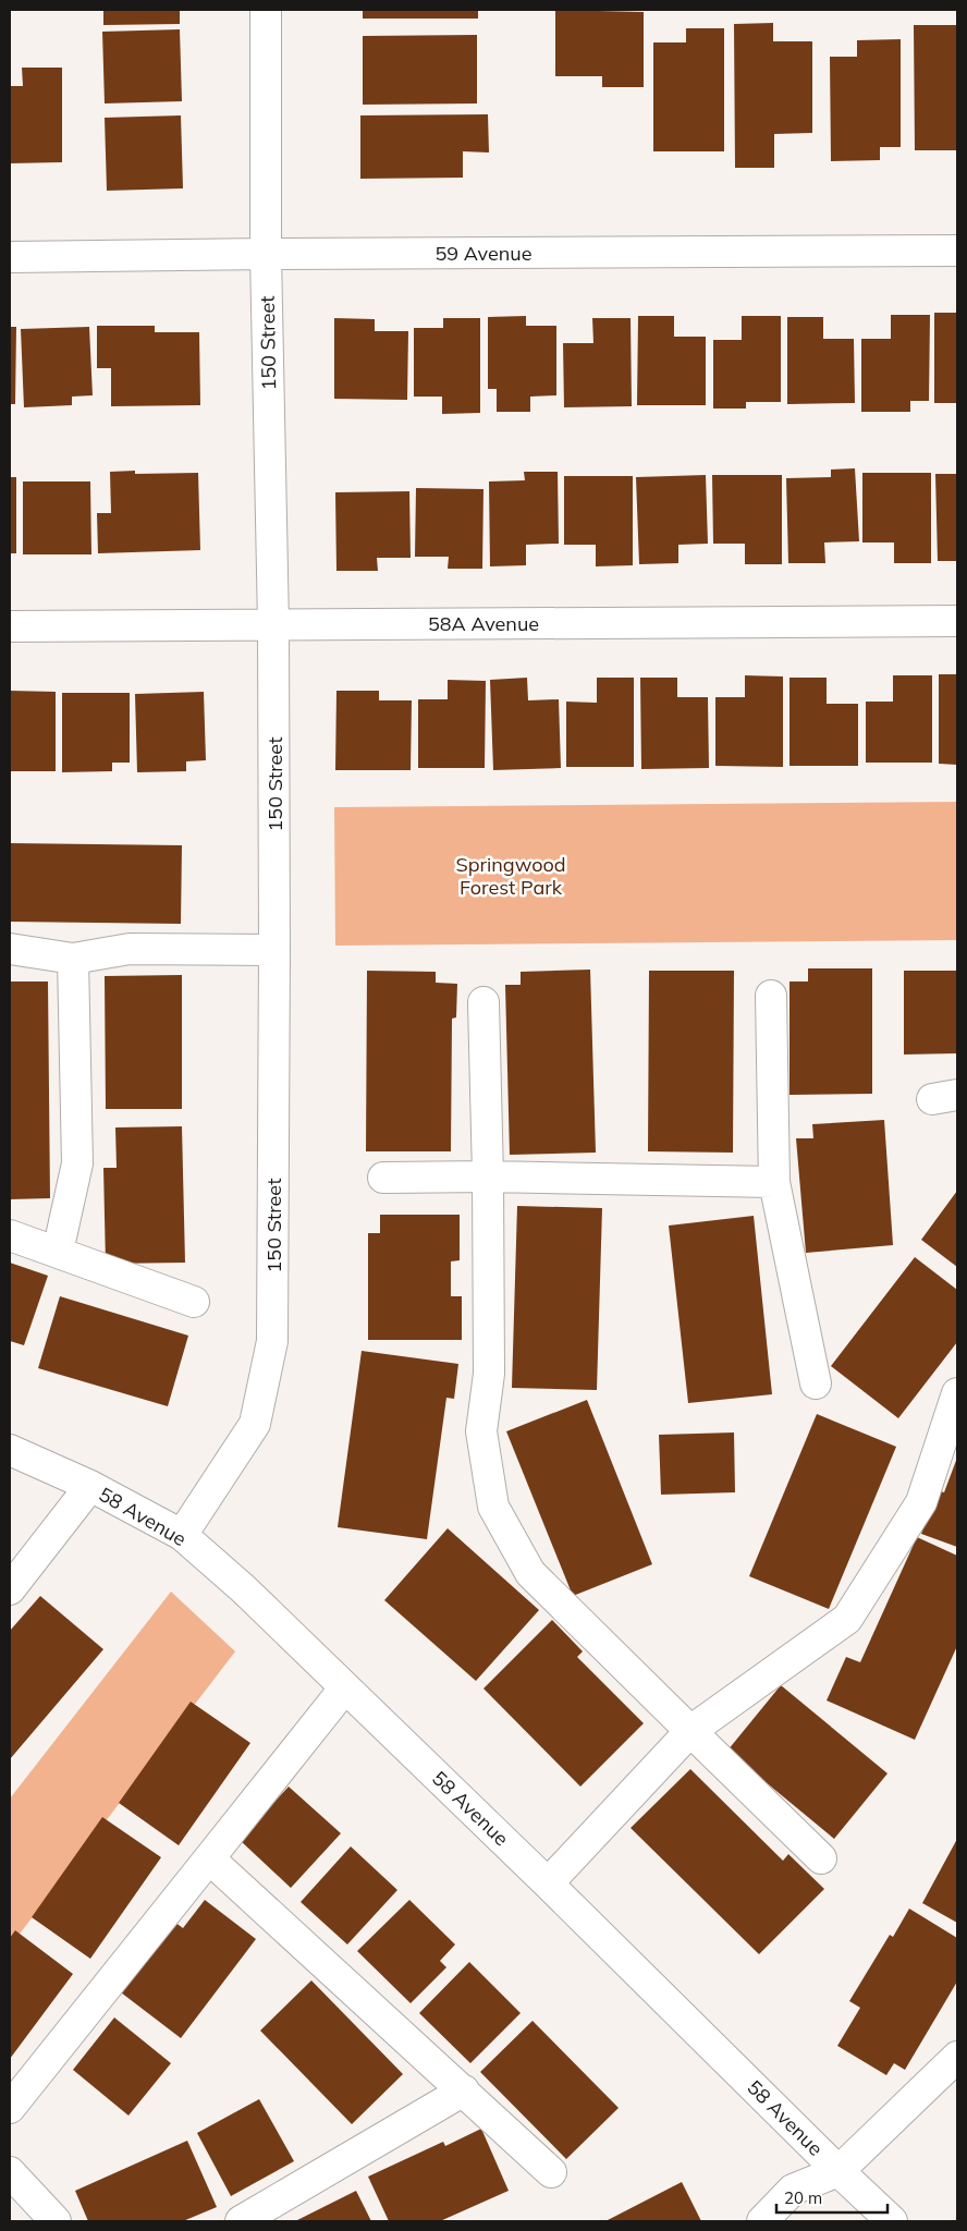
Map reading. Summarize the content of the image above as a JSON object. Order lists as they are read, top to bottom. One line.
{"streets":{"street":["59 Avenue","150 Street","58A Avenue","58 Avenue"]},"crossings":[["59 Avenue","150 Street"],["150 Street","58A Avenue"],["150 Street","58 Avenue"]],"parks":["Springwood Forest Park"],"scale_bar":"20 m"}
